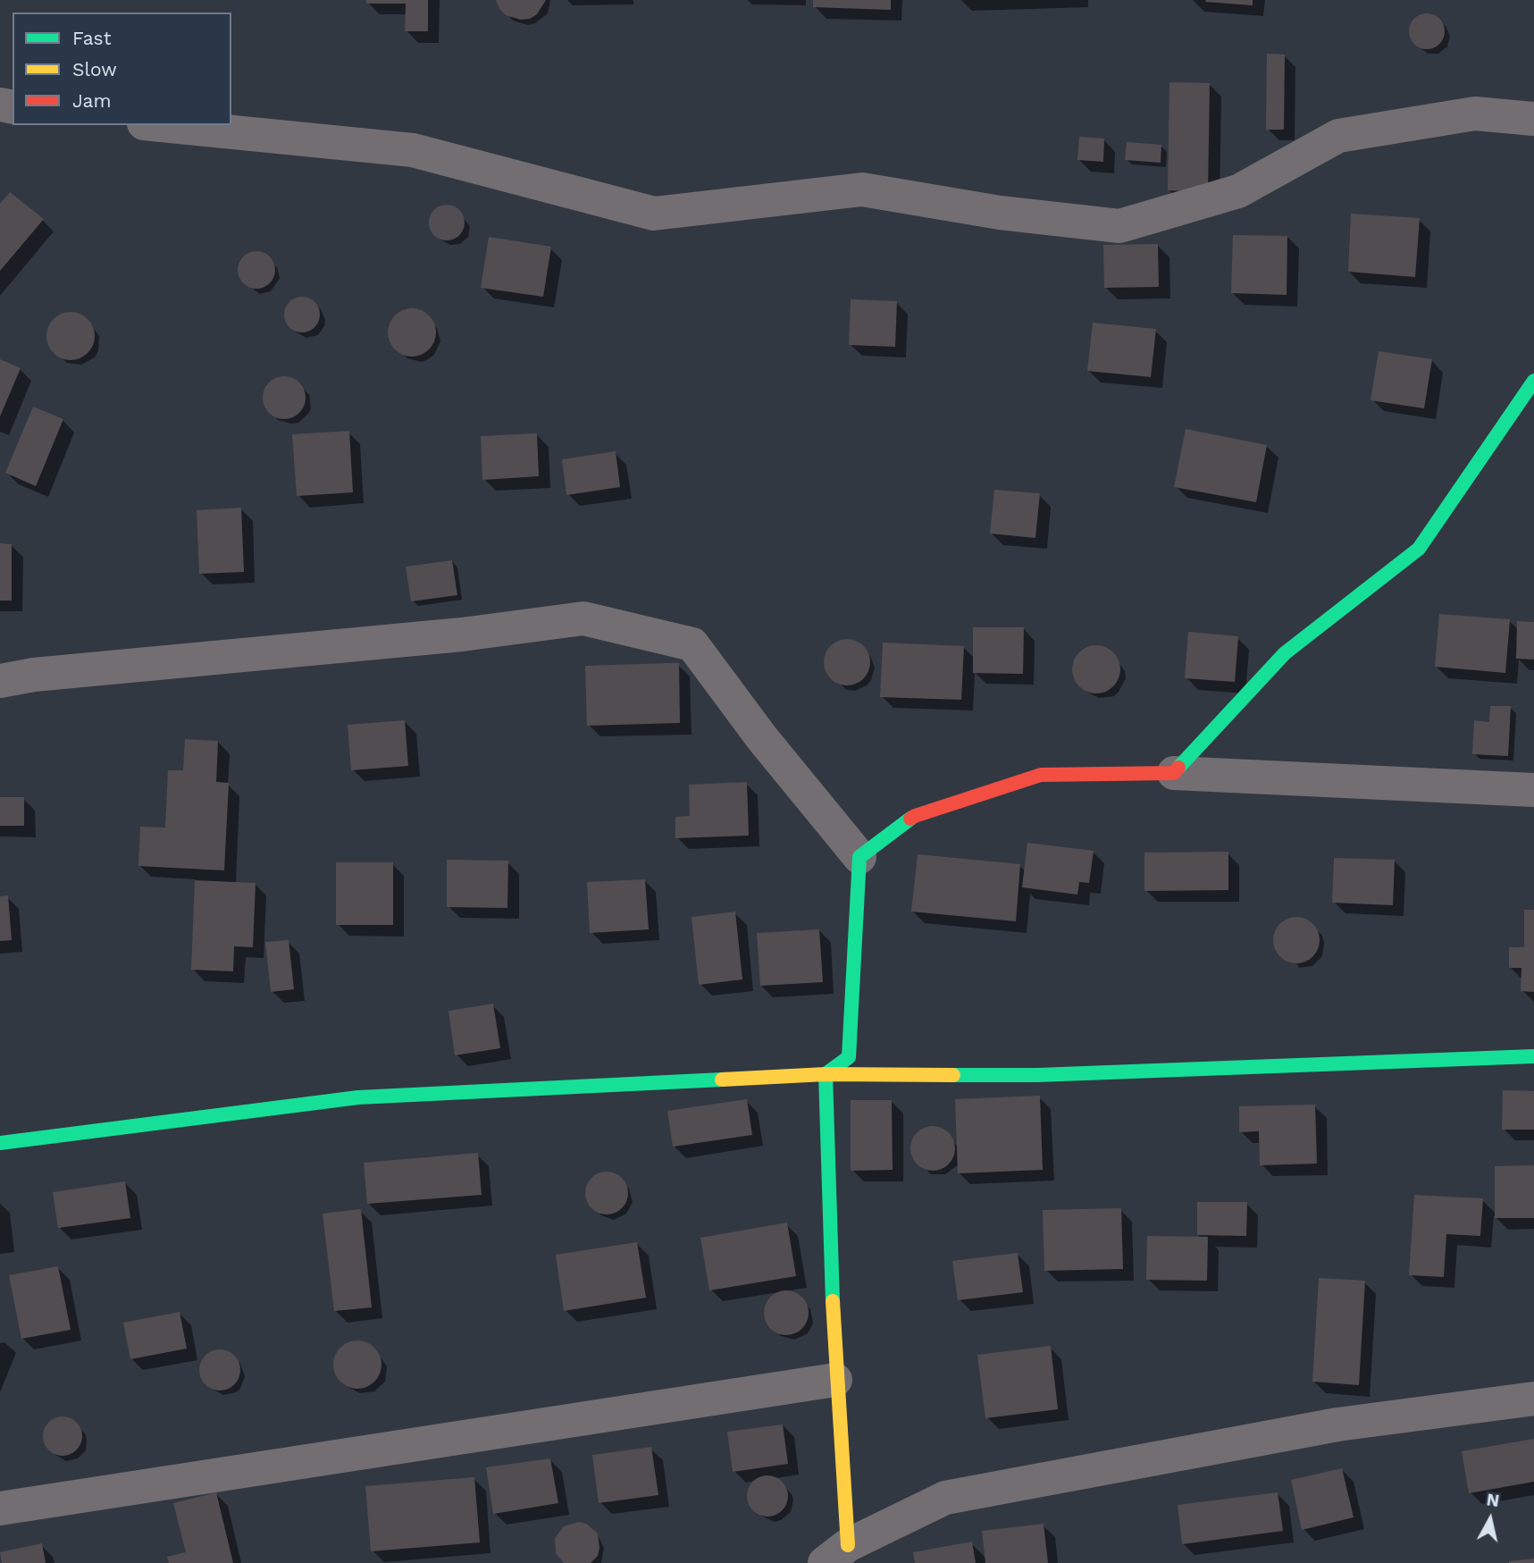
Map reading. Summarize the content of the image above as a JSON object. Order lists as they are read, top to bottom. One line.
{"legend":["Fast","Slow","Jam"],"north":"top"}
